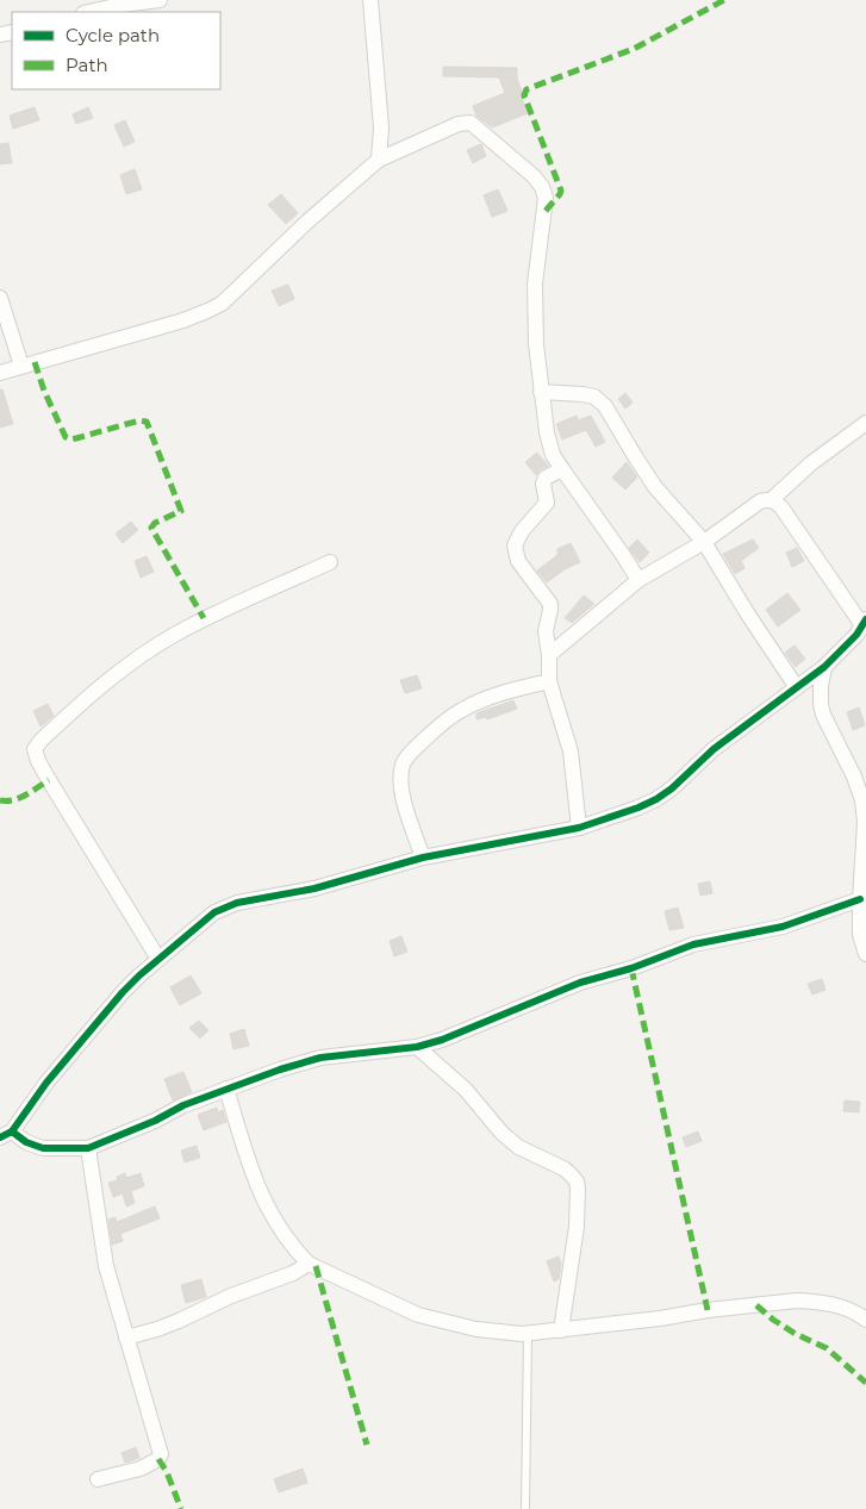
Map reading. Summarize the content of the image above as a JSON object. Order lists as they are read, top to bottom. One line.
{"legend":["Cycle path","Path"]}
